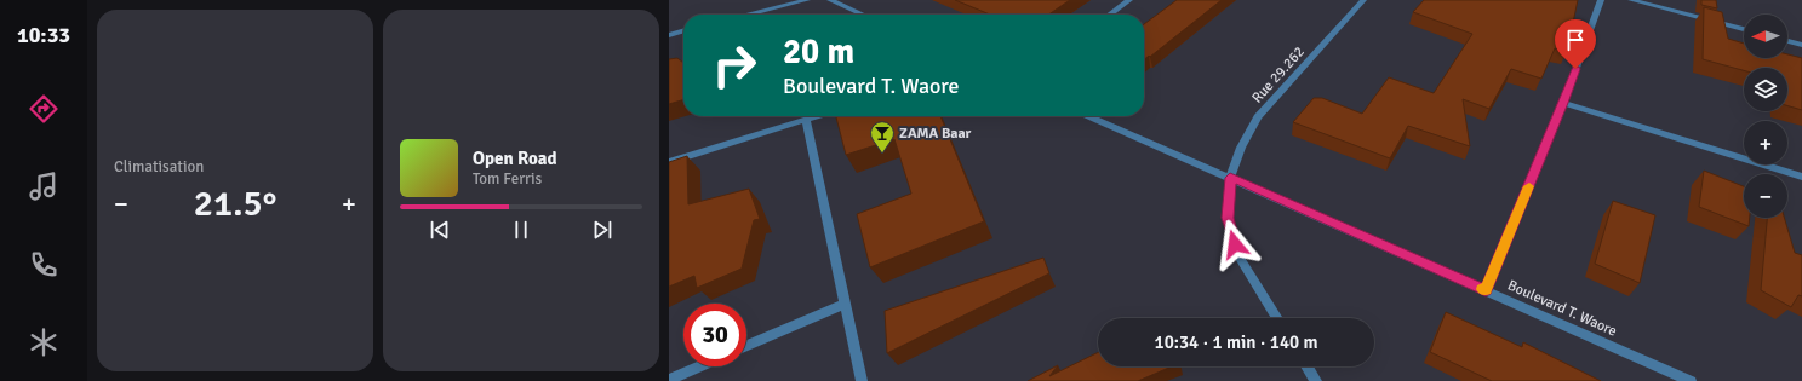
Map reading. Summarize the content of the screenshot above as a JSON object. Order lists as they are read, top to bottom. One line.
{"streets":{"street":["Rue 29.262","Boulevard T. Waore"]},"crossings":[["Rue 29.262","Boulevard T. Waore"]],"places":{"bar":["ZAMA Baar"]},"north":"left","page":{"tabs":"10:33","tile":"Climatisation","map_buttons":["+","−"],"turn":["20 m","Boulevard T. Waore"],"song":["Open Road","Tom Ferris"],"heat":["−","21.5°","+"],"limit":"30","trip":"10:34 · 1 min · 140 m"}}
